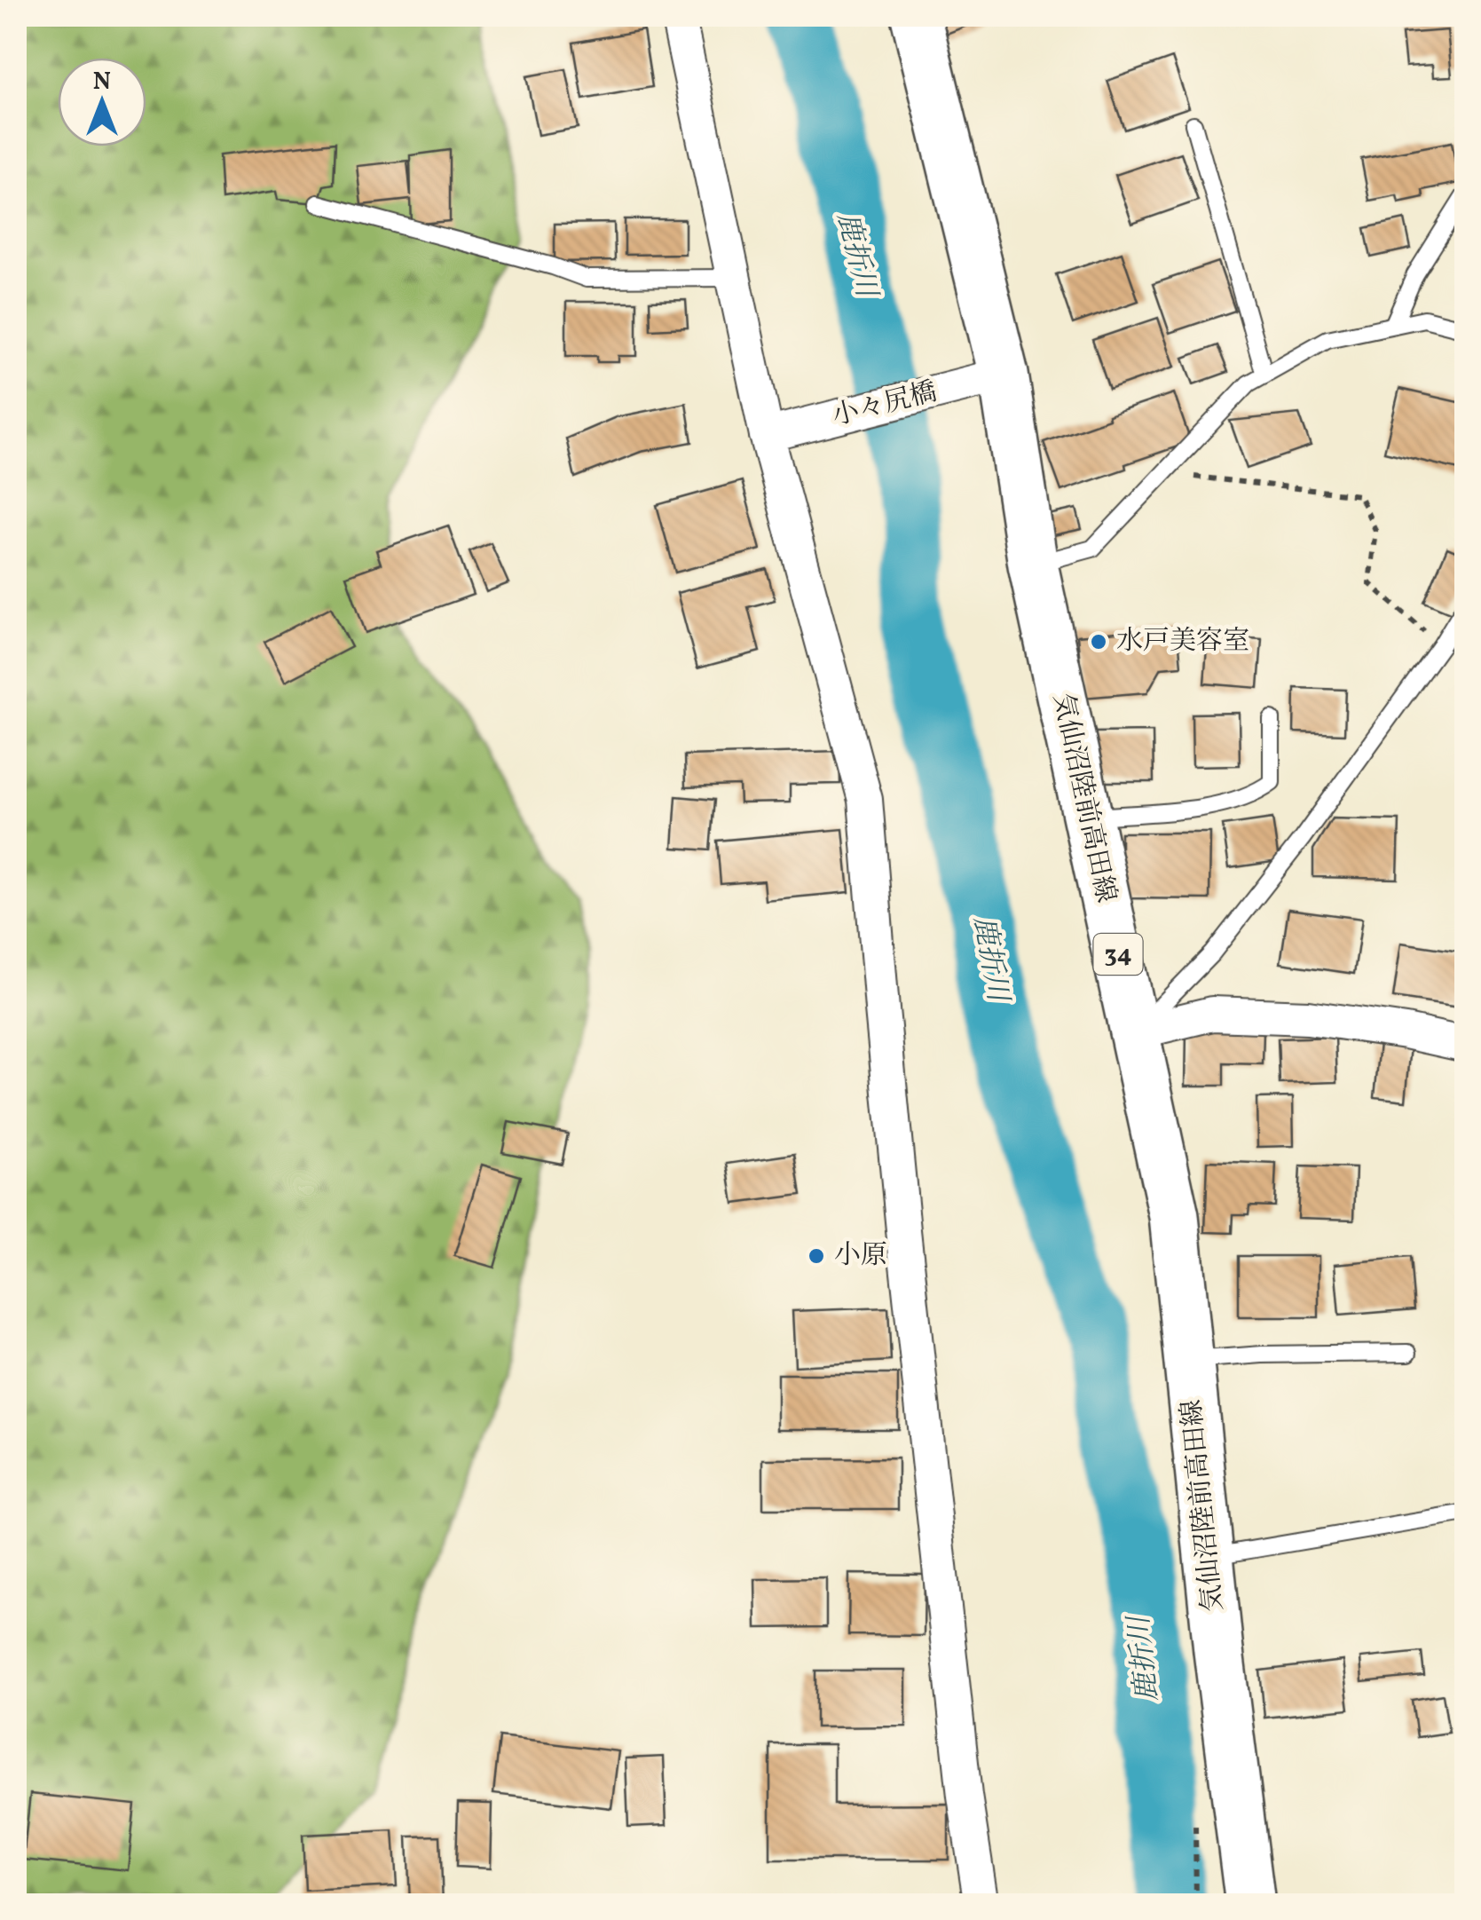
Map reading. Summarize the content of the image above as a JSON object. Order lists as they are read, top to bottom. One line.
{"streets":{"main road":["気仙沼陸前高田線","34"],"street":["小々尻橋"]},"crossings":[["小々尻橋","気仙沼陸前高田線"]],"water":["鹿折川"],"places":["水戸美容室","小原"],"north":"top"}
